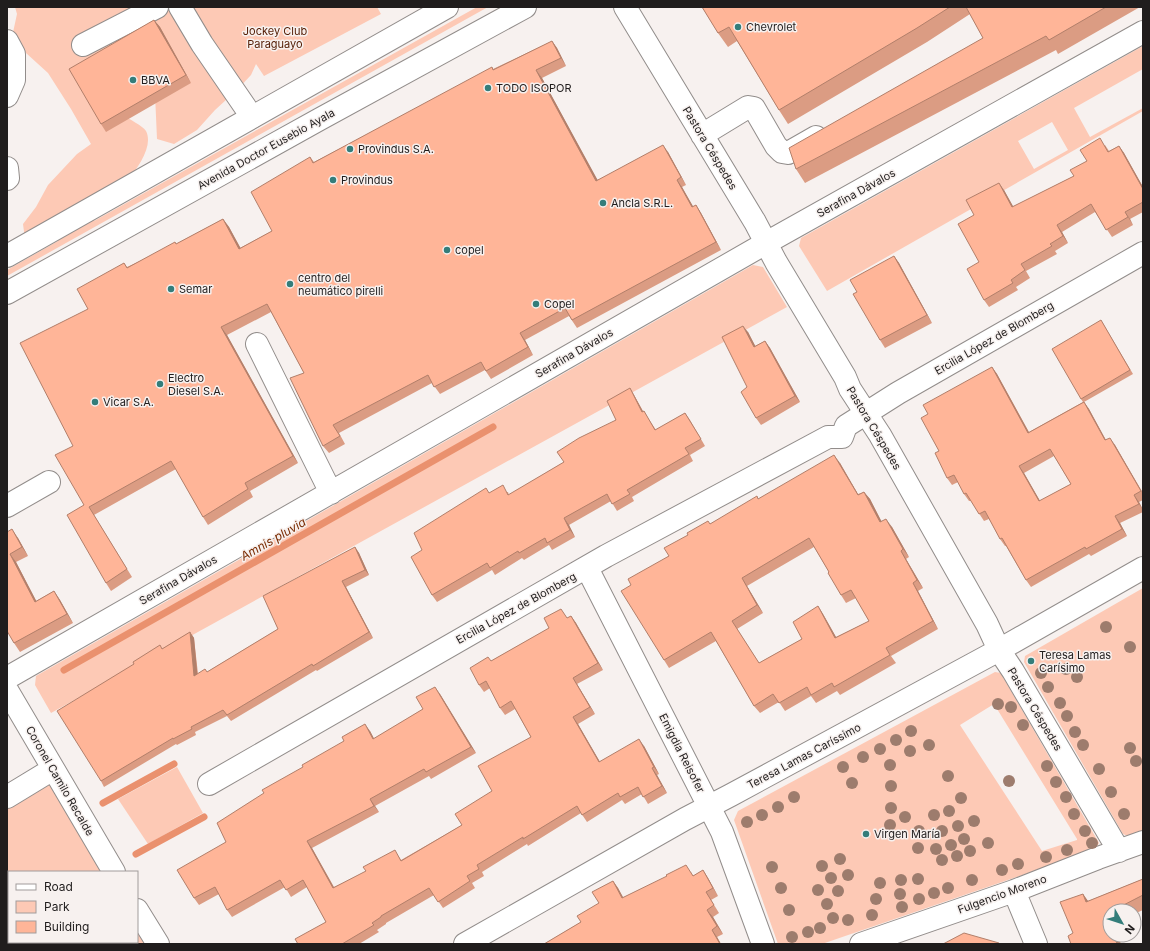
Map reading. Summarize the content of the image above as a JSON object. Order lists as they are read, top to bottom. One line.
{"streets":{"main road":["Pastora Céspedes","Avenida Doctor Eusebio Ayala","Serafina Dávalos","Ercilia López de Blomberg","Emigdia Reisofer","Teresa Lamas Caríssimo","Coronel Camilo Recalde","Fulgencio Moreno"]},"crossings":[["Pastora Céspedes","Serafina Dávalos"],["Pastora Céspedes","Ercilia López de Blomberg"],["Pastora Céspedes","Teresa Lamas Caríssimo"],["Pastora Céspedes","Fulgencio Moreno"],["Ercilia López de Blomberg","Emigdia Reisofer"],["Emigdia Reisofer","Teresa Lamas Caríssimo"]],"water":["Amnis pluvia"],"parks":["Jockey Club Paraguayo"],"places":["Chevrolet","BBVA","TODO ISOPOR","Provindus S.A.","Provindus","Ancla S.R.L.","copel","centro del neumático pirelli","Semar","Copel","Electro Diesel S.A.","Vicar S.A.","Teresa Lamas Carísimo","Virgen María"],"legend":["Road","Park","Building"],"north":"bottom right"}
